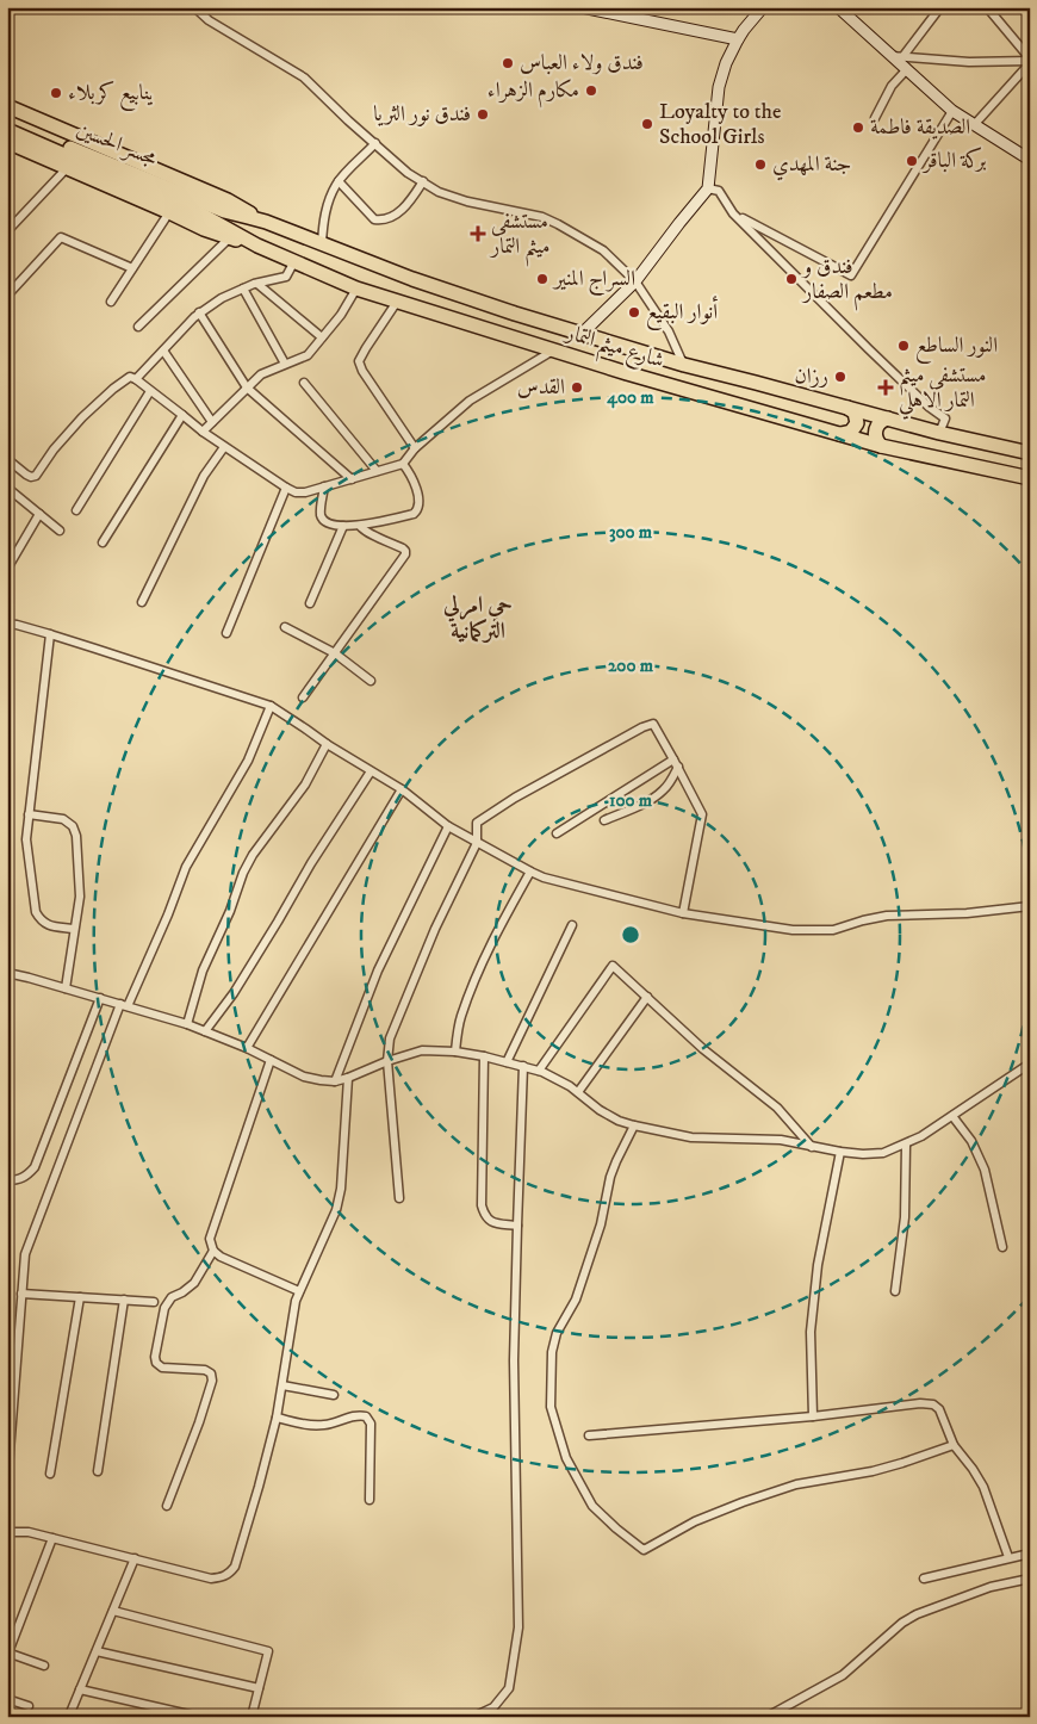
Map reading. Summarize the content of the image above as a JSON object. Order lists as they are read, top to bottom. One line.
{"streets":{"highway":["مجسر الحسين","شارع ميثم التمار"]},"crossings":[["مجسر الحسين","شارع ميثم التمار"]],"districts":["حي امرلي التركمانية"],"places":{"other":["فندق ولاء العباس","مكارم الزهراء","ينابيع كربلاء","فندق نور الثريا","Loyalty to the School Girls","الصديقة فاطمة","بركة الباقر","جنة المهدي","السراج المنير","فندق و مطعم الصفار","أنوار البقيع","النور الساطع","رزان","القدس"],"health":["مستشفى ميثم التمار","مستشفى ميثم التمار الاهلي"]},"rings":["400 m","300 m","200 m","100 m"]}
